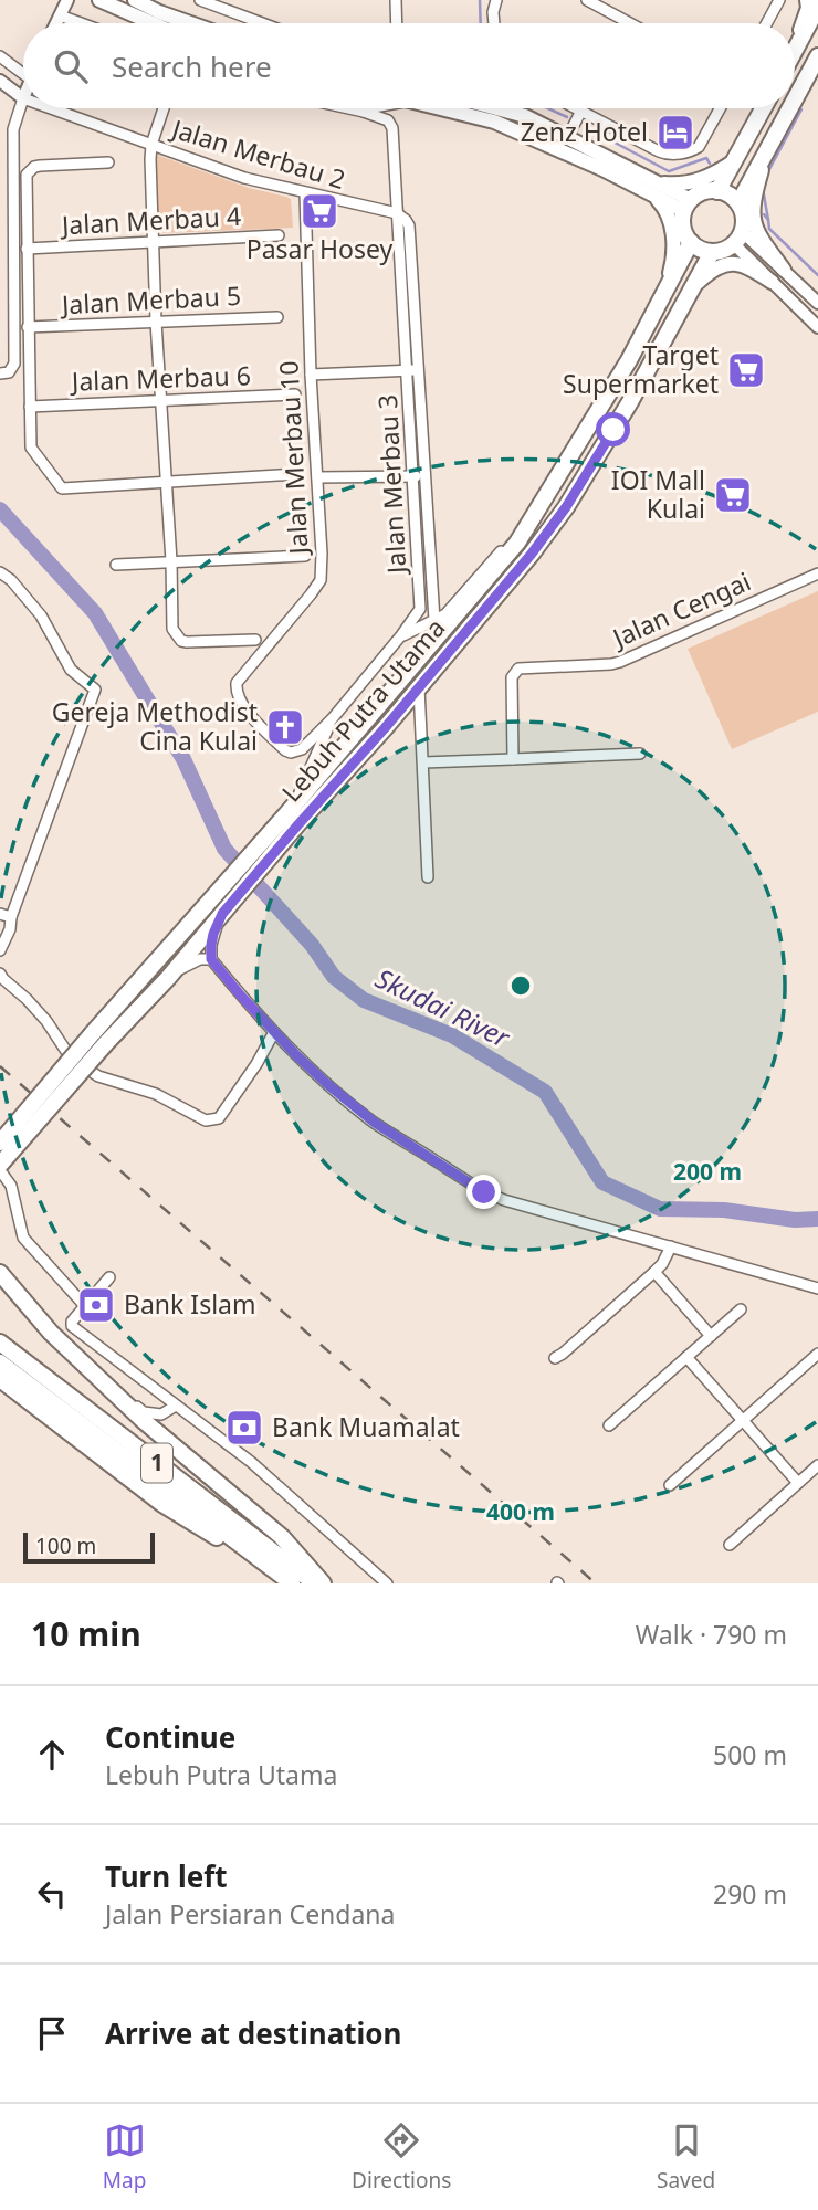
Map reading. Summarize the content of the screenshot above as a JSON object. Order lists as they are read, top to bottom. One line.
{"streets":{"main road":["Lebuh Putra Utama","1"],"street":["Jalan Merbau 2","Jalan Merbau 4","Jalan Merbau 5","Jalan Merbau 6","Jalan Merbau 10","Jalan Merbau 3","Jalan Cengai"]},"crossings":[["Jalan Merbau 2","Jalan Merbau 10"],["Jalan Merbau 2","Jalan Merbau 3"],["Jalan Merbau 10","Jalan Merbau 3"]],"water":["Skudai River"],"places":{"hotel":["Zenz Hotel"],"supermarket":["Pasar Hosey","Target Supermarket","IOI Mall Kulai"],"church":["Gereja Methodist Cina Kulai"],"bank":["Bank Islam","Bank Muamalat"]},"scale_bar":"100 m","page":{"search":"Search here","scale":"100 m","heading":["10 min","Walk · 790 m"],"list":[["Continue","Lebuh Putra Utama","500 m"],["Turn left","Jalan Persiaran Cendana","290 m"],"Arrive at destination"],"nav":["Map","Directions","Saved"]},"rings":["200 m","400 m"]}
